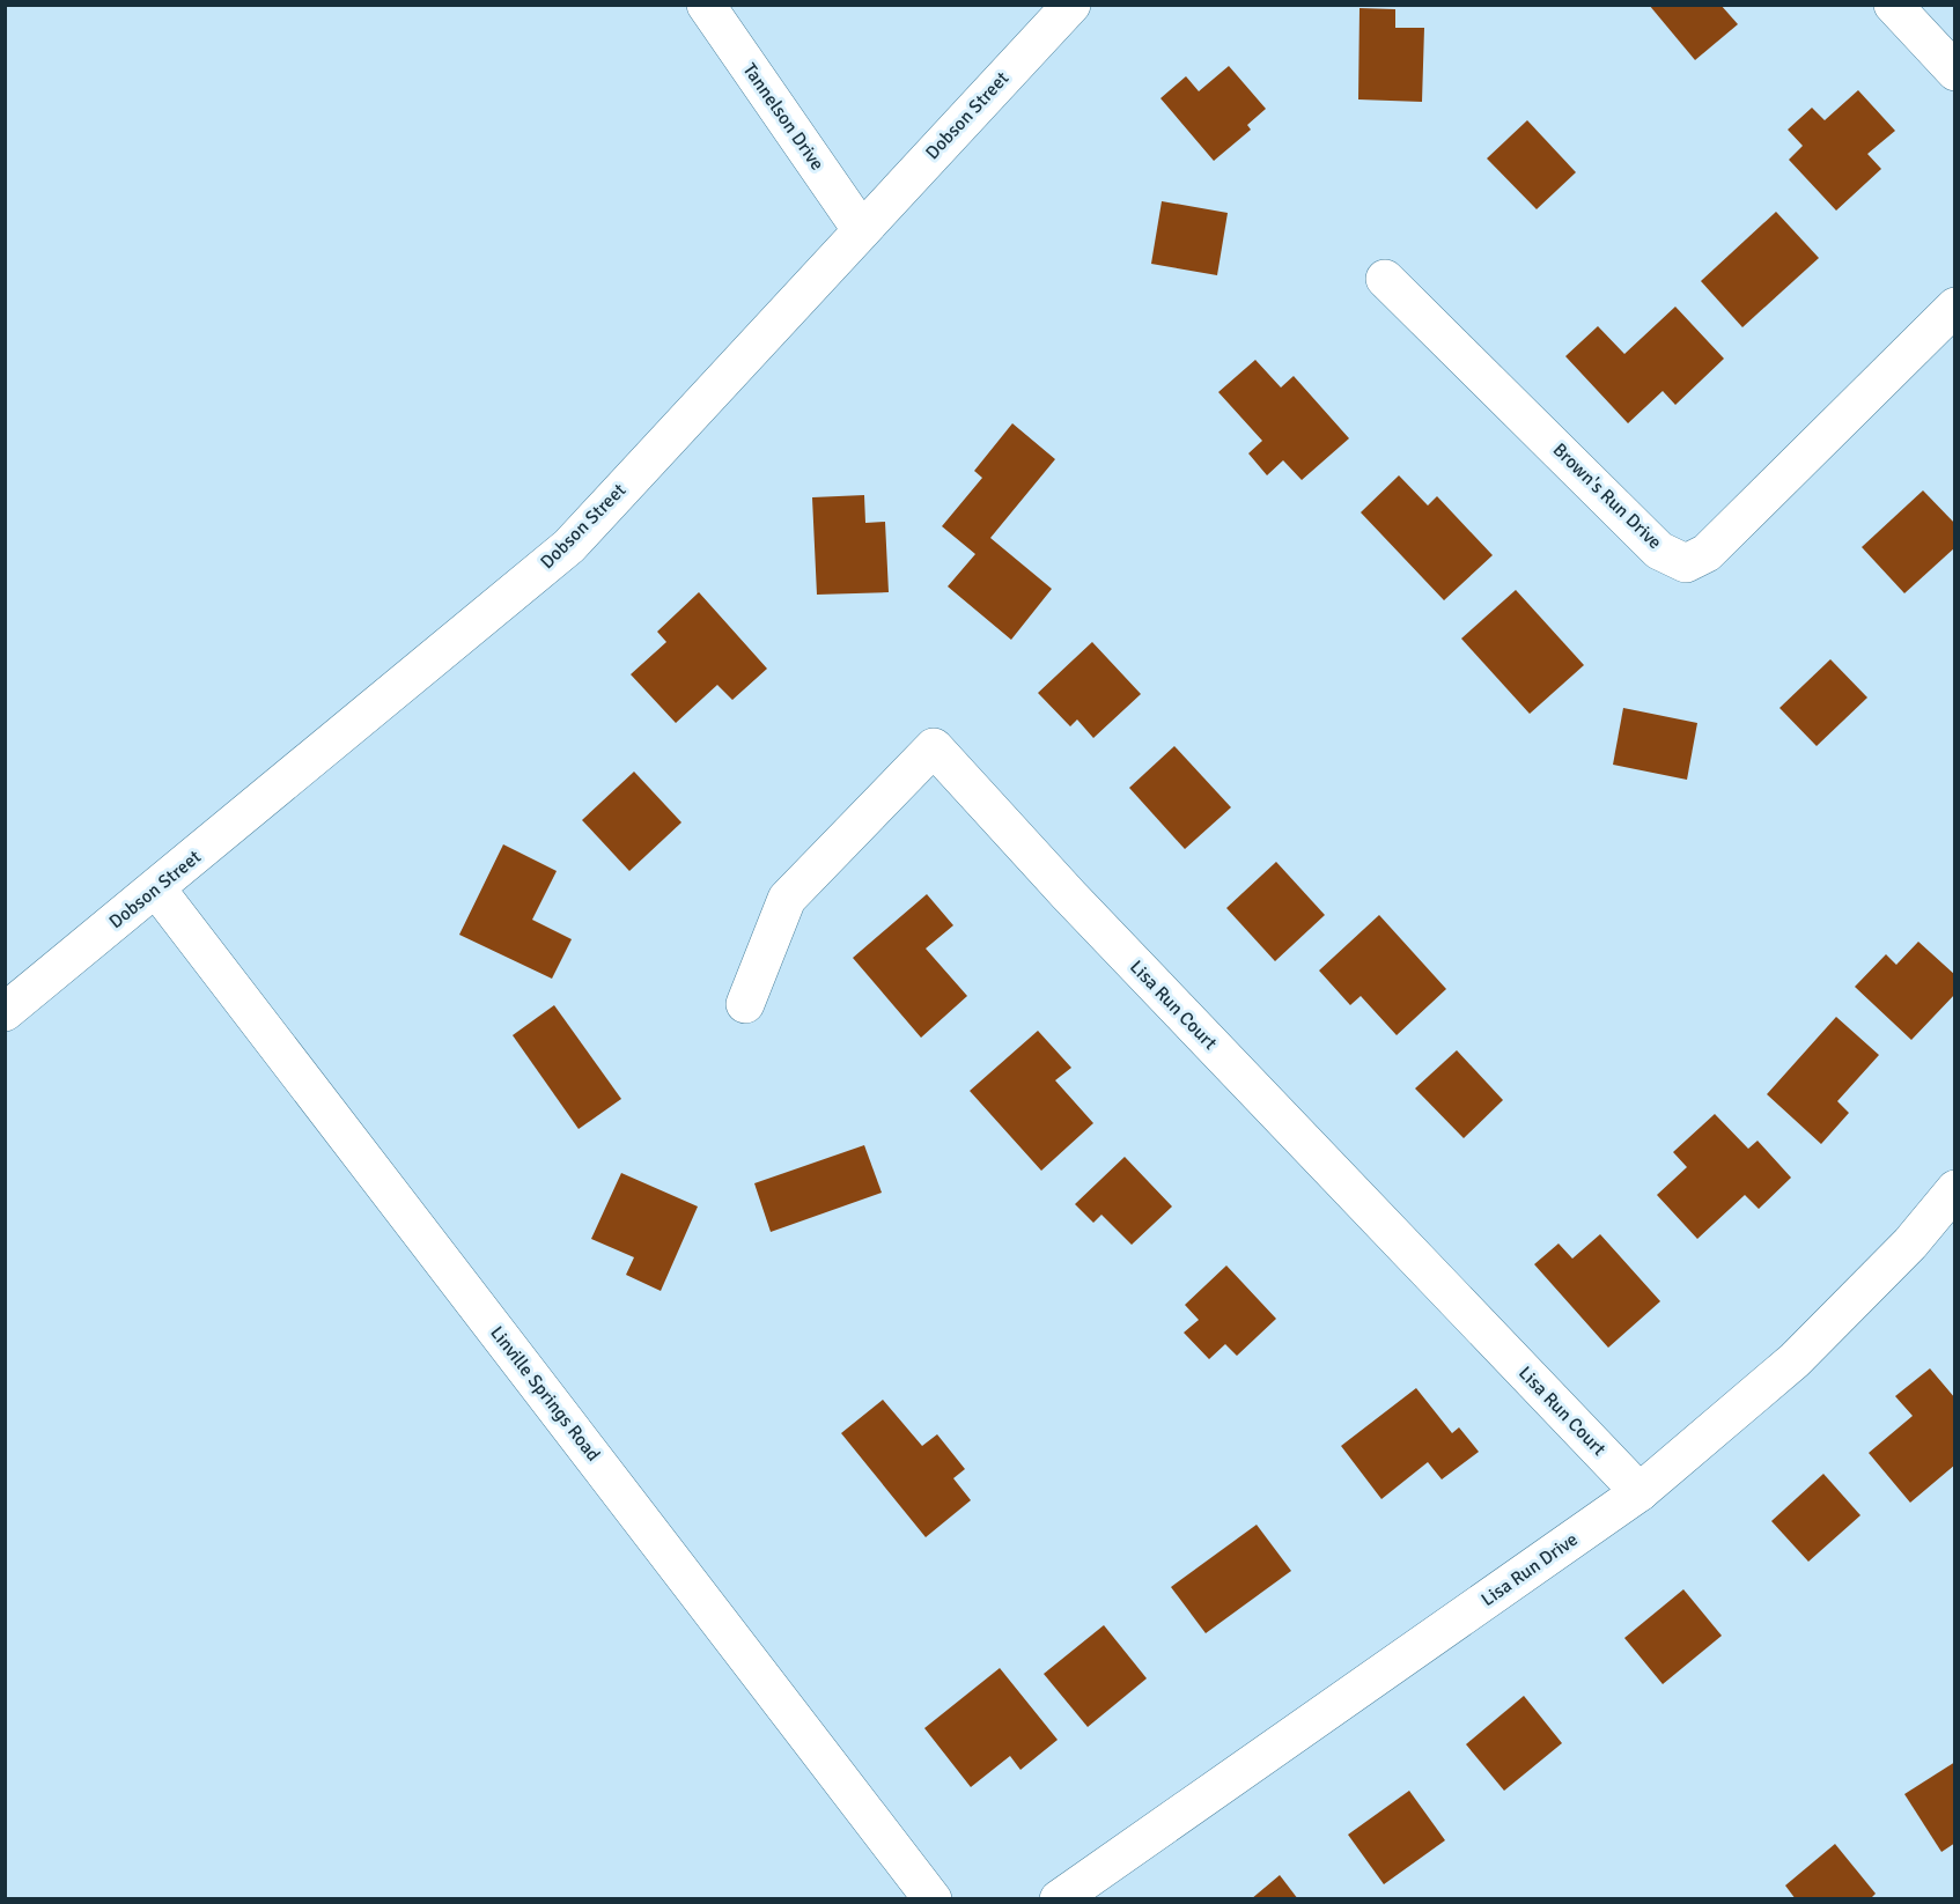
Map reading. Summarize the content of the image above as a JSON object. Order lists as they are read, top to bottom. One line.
{"streets":{"street":["Dobson Street","Tannelson Drive","Brown's Run Drive","Lisa Run Court","Linville Springs Road","Lisa Run Drive"]},"crossings":[["Dobson Street","Tannelson Drive"],["Dobson Street","Linville Springs Road"],["Lisa Run Court","Lisa Run Drive"]]}
